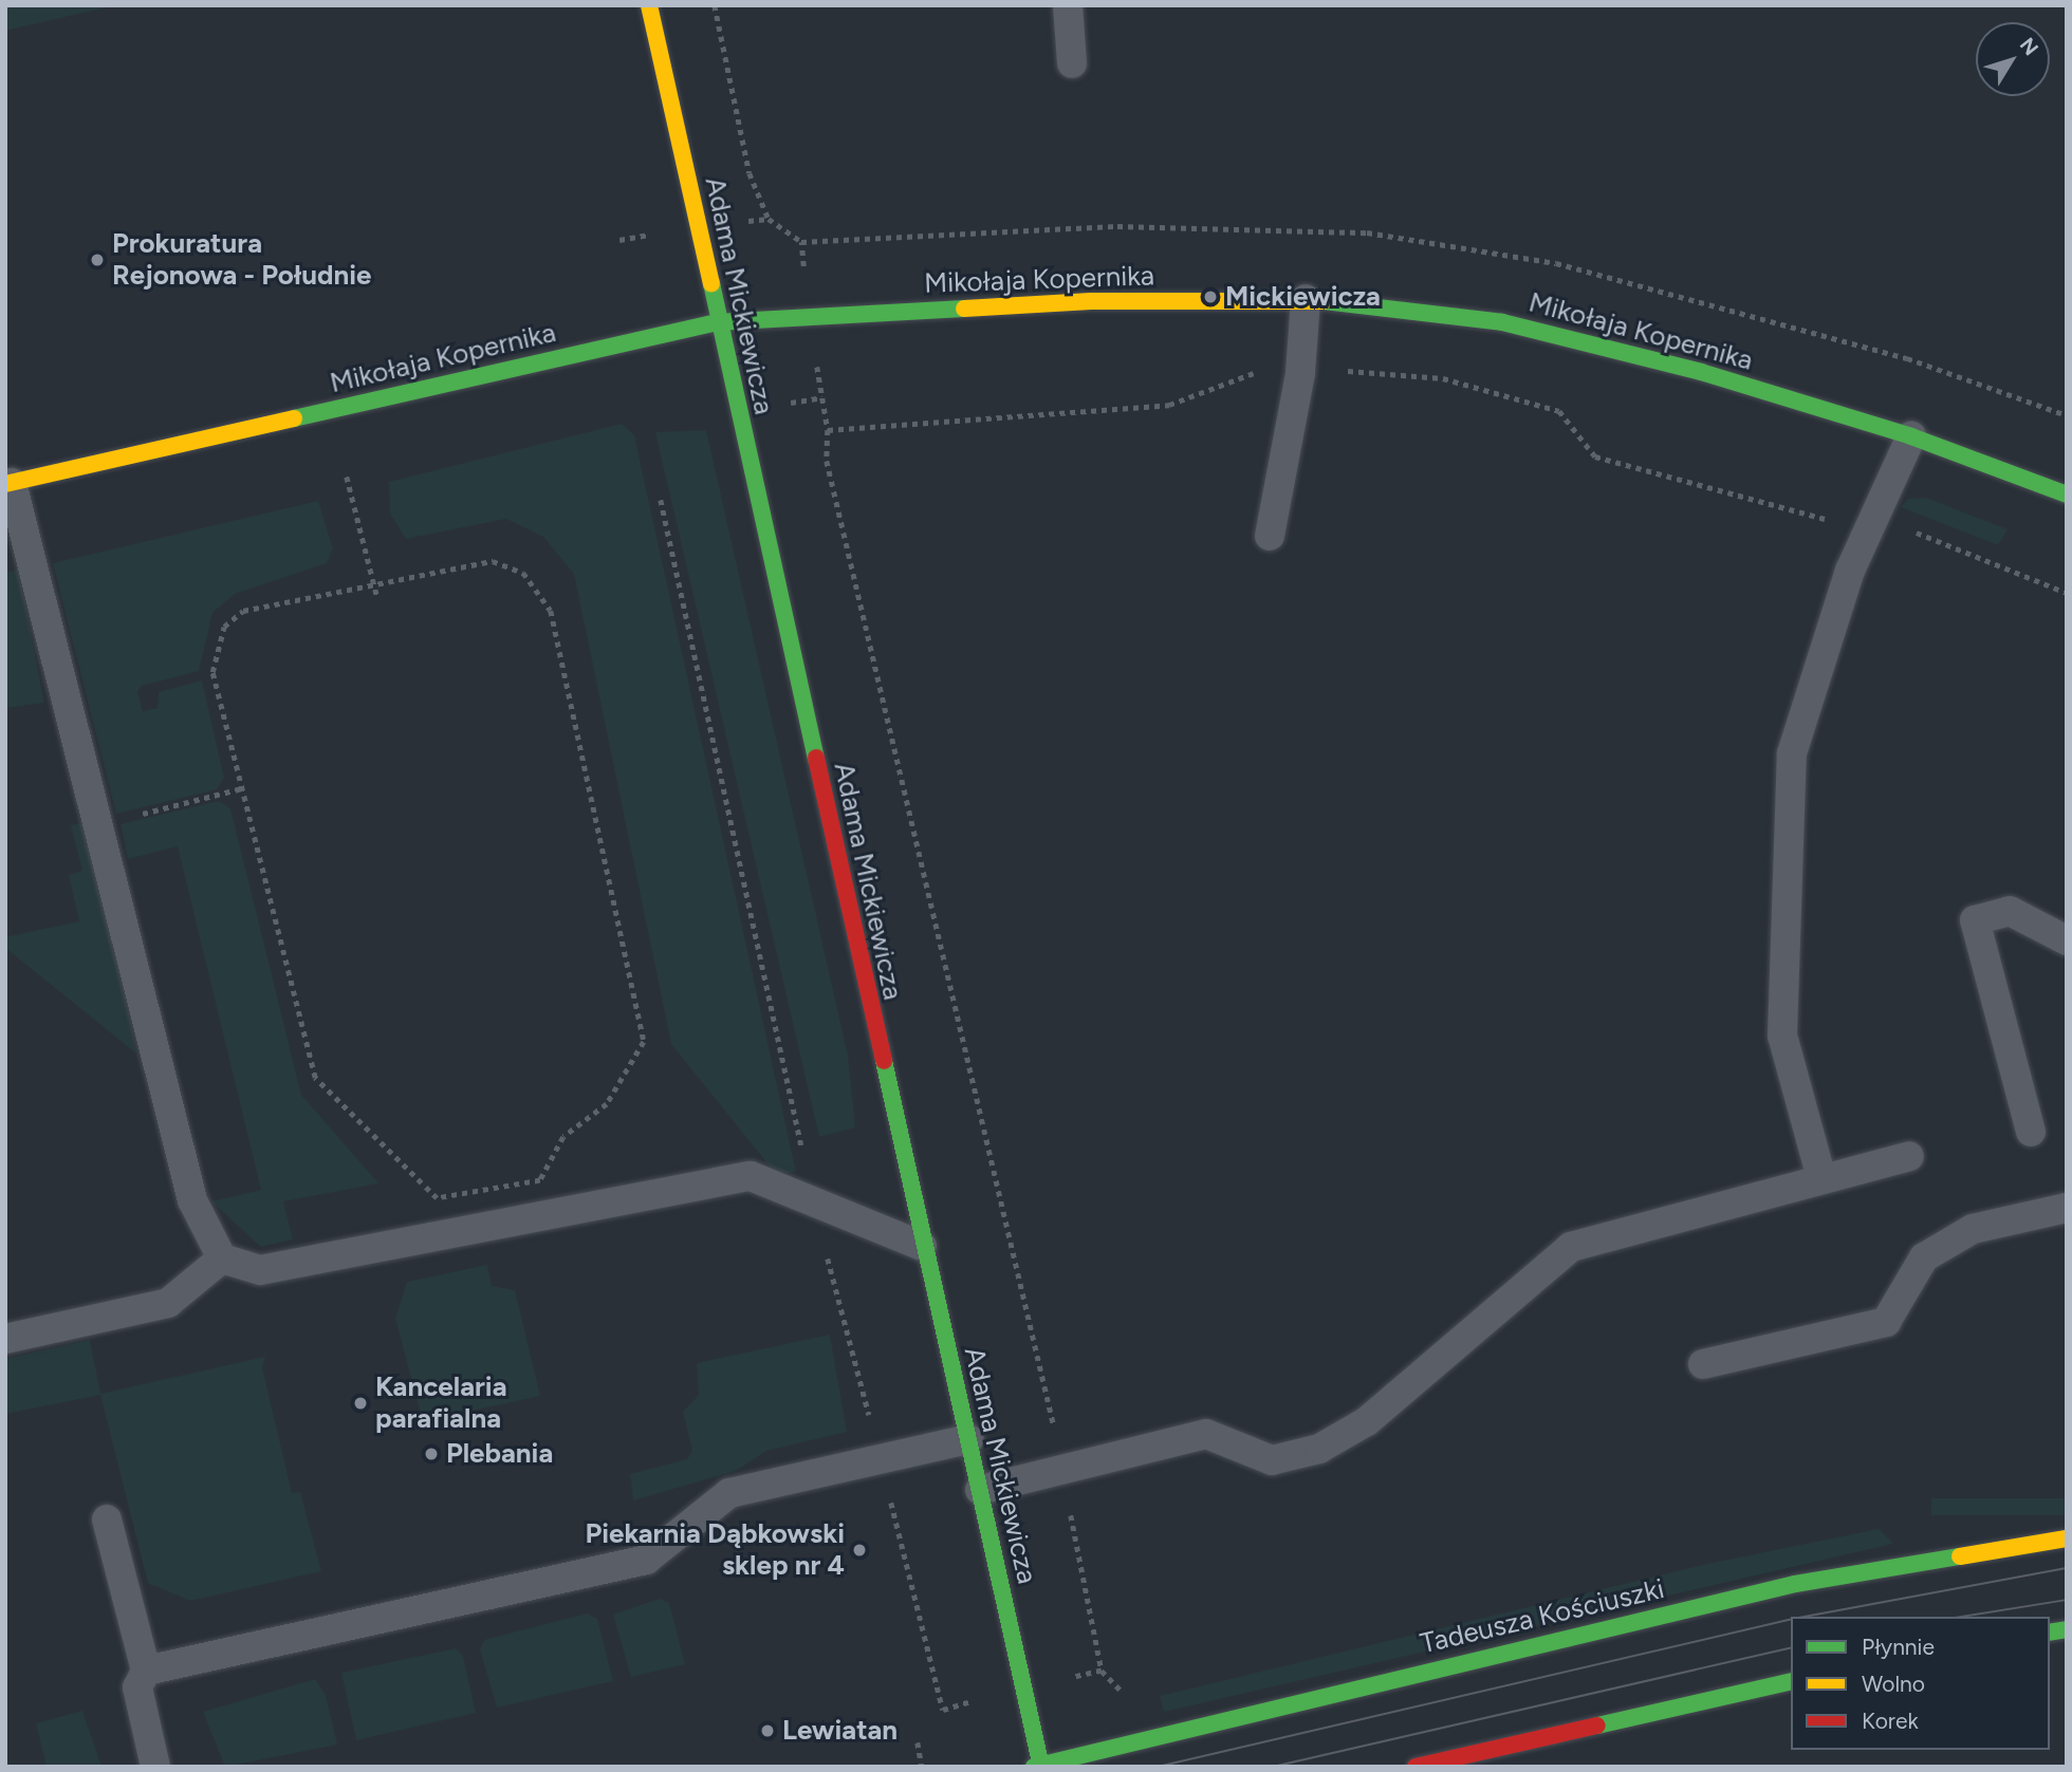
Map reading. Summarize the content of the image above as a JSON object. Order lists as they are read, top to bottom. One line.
{"streets":{"street":["Mikołaja Kopernika","Adama Mickiewicza","Tadeusza Kościuszki"]},"crossings":[["Mikołaja Kopernika","Adama Mickiewicza"],["Adama Mickiewicza","Tadeusza Kościuszki"]],"places":["Prokuratura Rejonowa - Południe","Mickiewicza","Kancelaria parafialna","Plebania","Piekarnia Dąbkowski sklep nr 4","Lewiatan"],"legend":["Płynnie","Wolno","Korek"],"north":"top right"}
